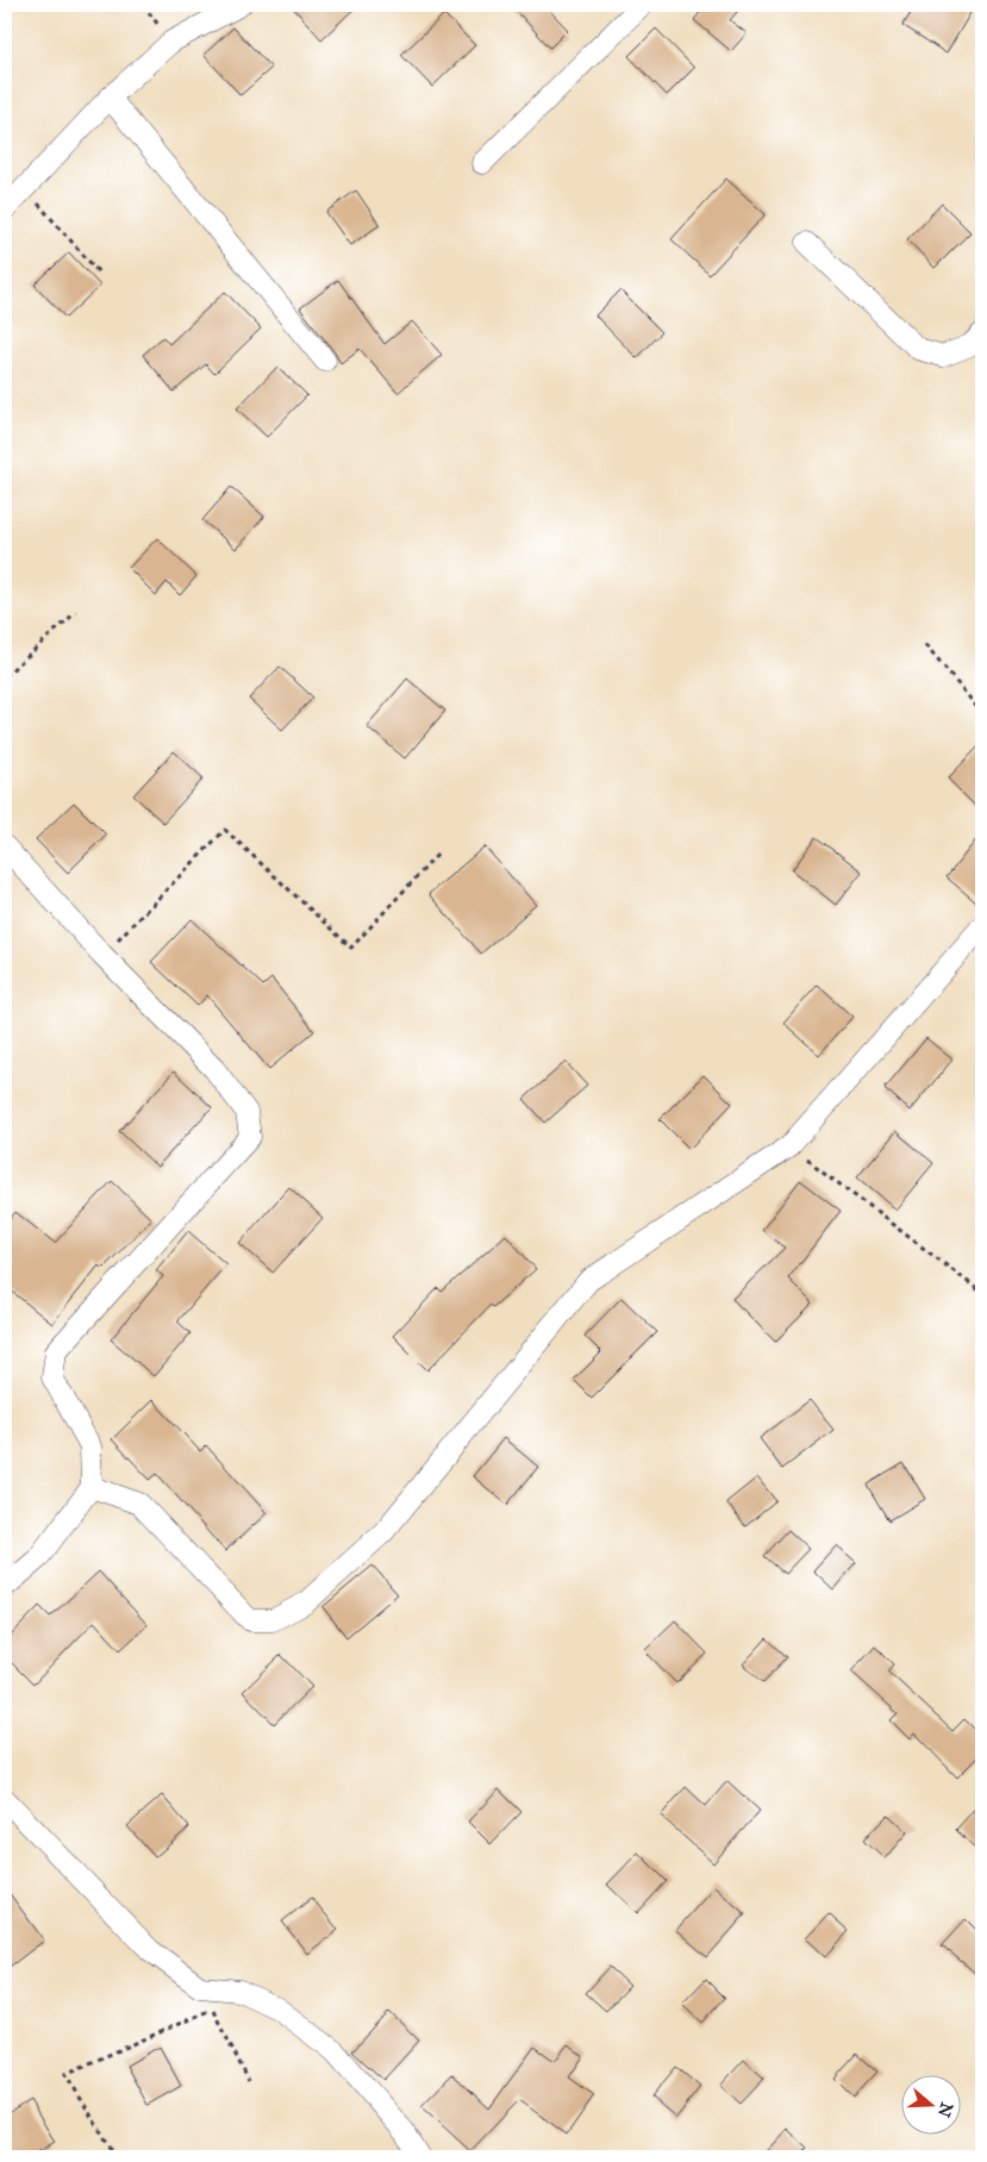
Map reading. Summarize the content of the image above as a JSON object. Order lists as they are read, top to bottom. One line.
{"north":"right"}
